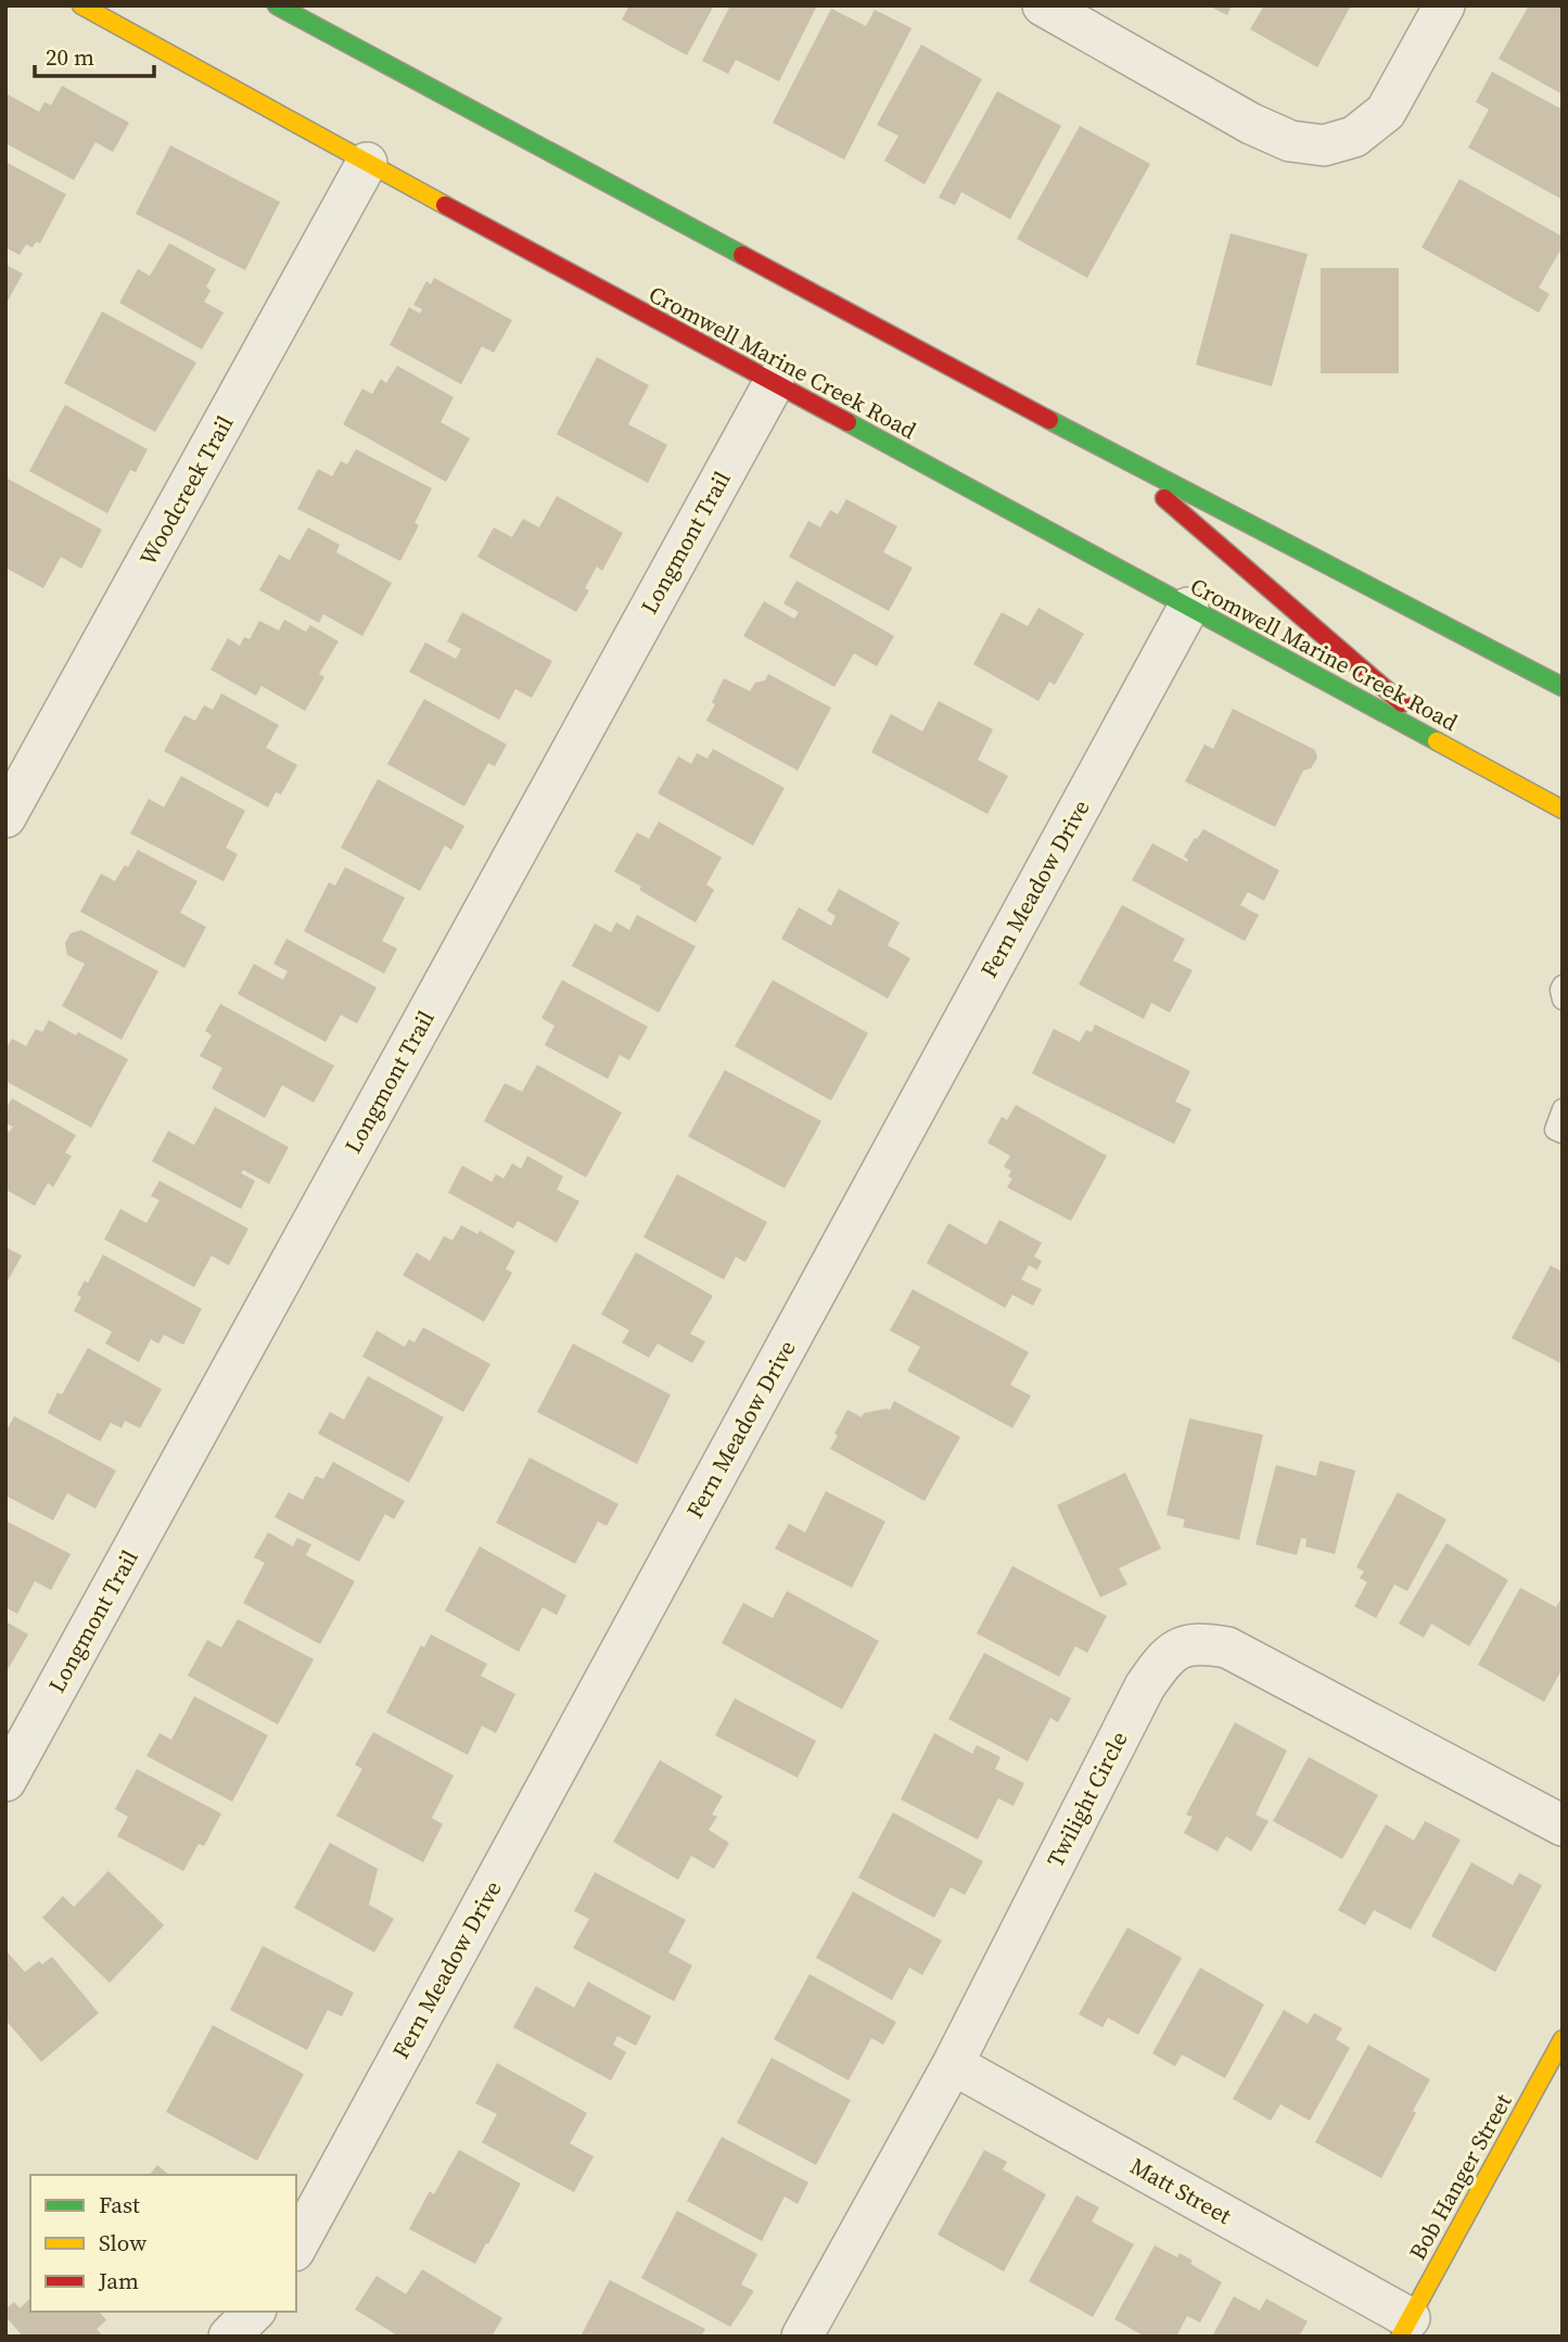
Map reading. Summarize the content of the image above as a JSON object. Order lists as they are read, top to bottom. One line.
{"streets":{"main road":["Cromwell Marine Creek Road","Bob Hanger Street"],"street":["Woodcreek Trail","Longmont Trail","Fern Meadow Drive","Twilight Circle","Matt Street"]},"crossings":[["Cromwell Marine Creek Road","Woodcreek Trail"],["Cromwell Marine Creek Road","Longmont Trail"],["Cromwell Marine Creek Road","Fern Meadow Drive"],["Twilight Circle","Matt Street"],["Bob Hanger Street","Matt Street"]],"legend":["Fast","Slow","Jam"],"scale_bar":"20 m"}
